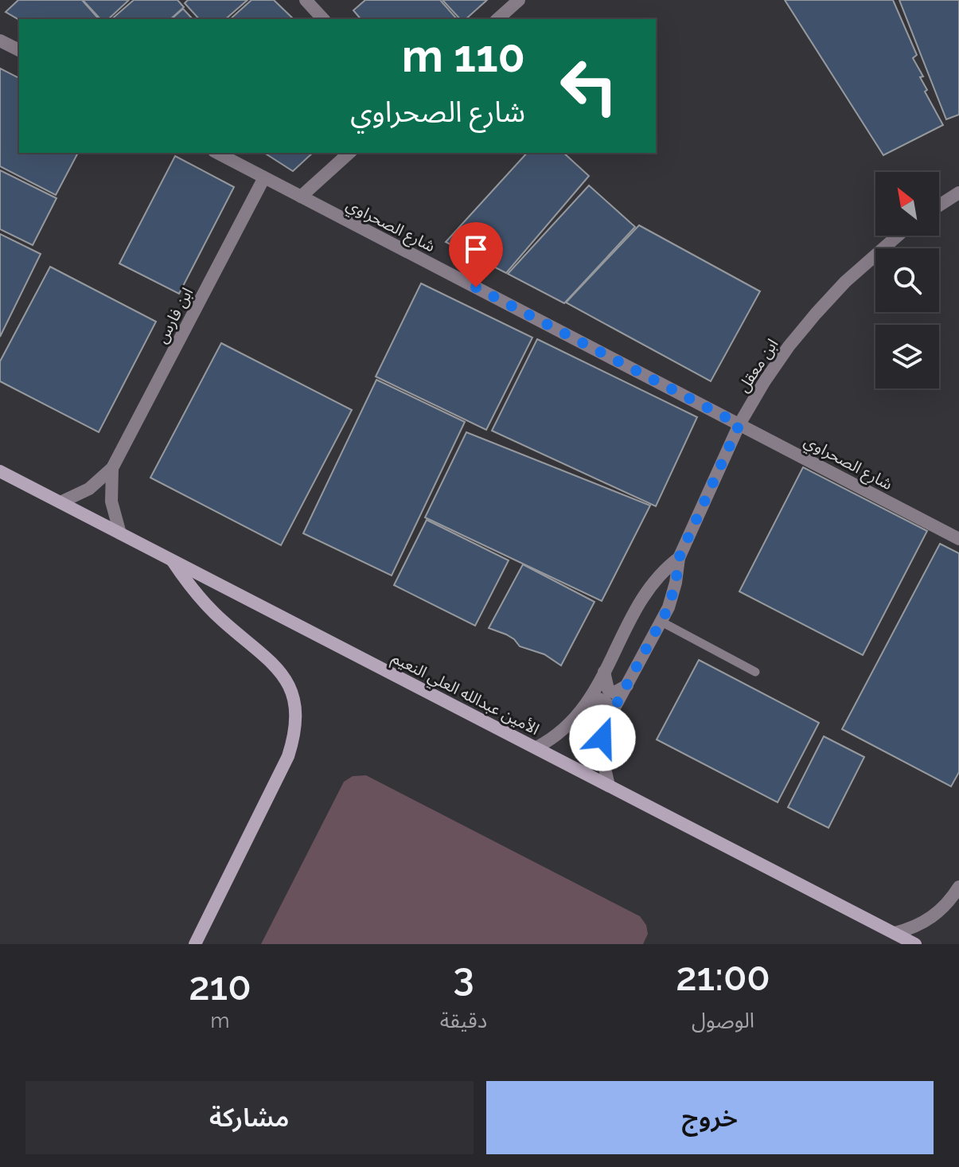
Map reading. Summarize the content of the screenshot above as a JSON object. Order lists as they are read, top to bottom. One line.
{"streets":{"main road":["الأمين عبدالله العلي النعيم"],"street":["شارع الصحراوي","ابن فارس","ابن معقل"]},"crossings":[["شارع الصحراوي","ابن فارس"],["شارع الصحراوي","ابن معقل"],["ابن معقل","الأمين عبدالله العلي النعيم"]],"north":"top left","page":{"turn":["110 m","شارع الصحراوي"],"eta":["21:00","الوصول","3","دقيقة","210","m"],"buttons":["خروج","مشاركة"]}}
